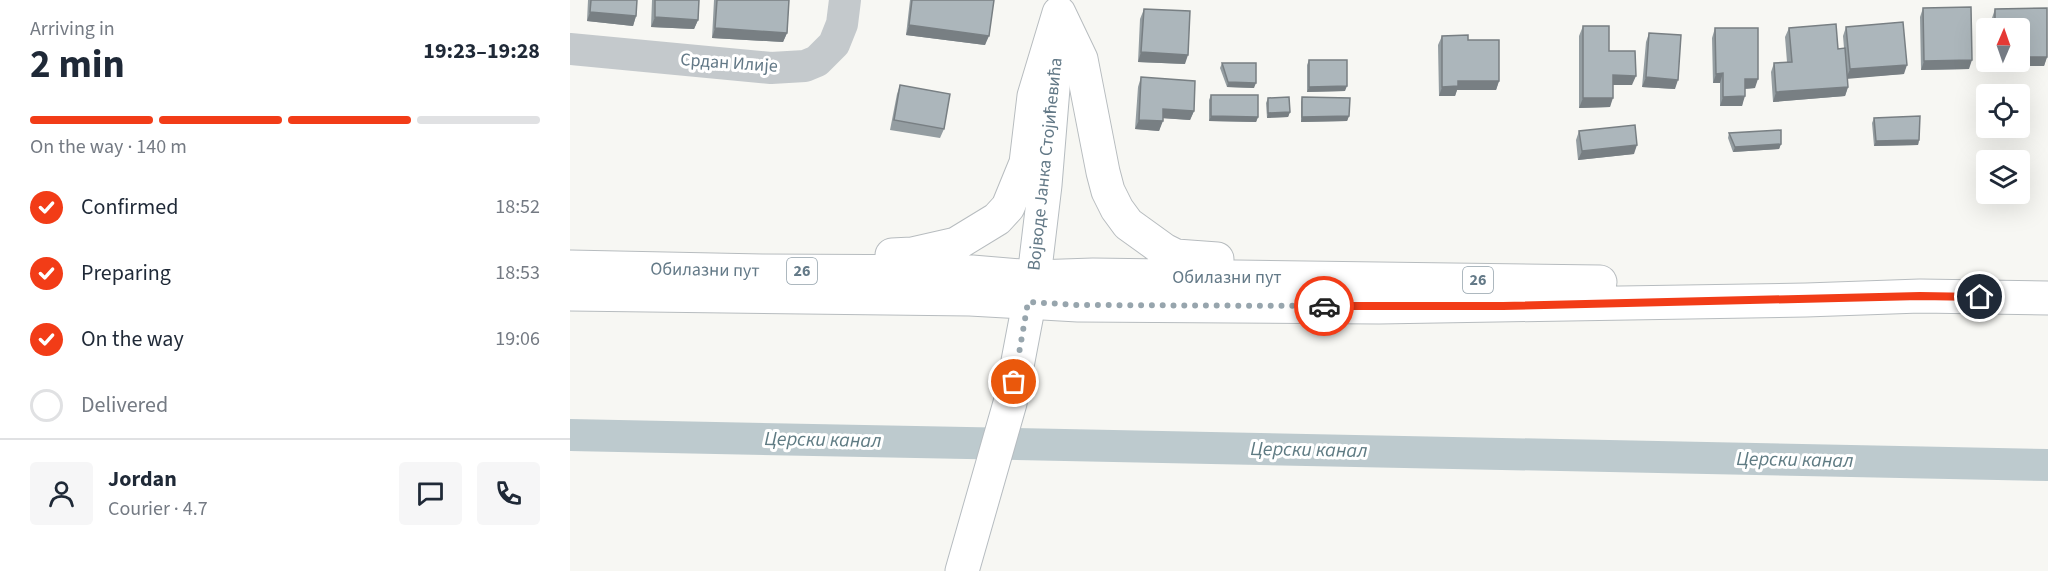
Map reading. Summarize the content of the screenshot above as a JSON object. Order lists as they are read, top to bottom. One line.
{"streets":{"main road":["Војводе Јанка Стојићевића","Обилазни пут","26"],"street":["Срдан Илије"]},"crossings":[["Војводе Јанка Стојићевића","Обилазни пут"]],"water":["Церски канал"],"north":"top","page":{"heading":["2 min","Arriving in","19:23–19:28"],"panel":["Jordan","Courier · 4.7"],"bar":"On the way · 140 m","list":[["Confirmed","18:52"],["Preparing","18:53"],["On the way","19:06"],"Delivered"]}}
